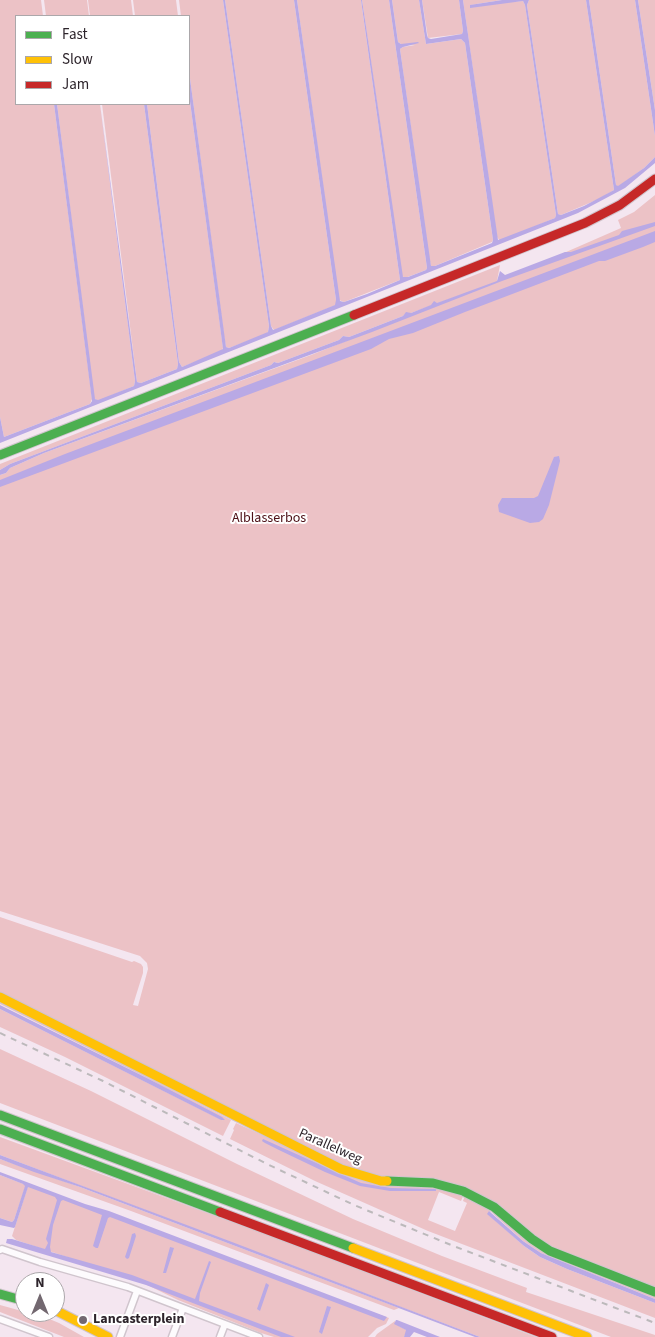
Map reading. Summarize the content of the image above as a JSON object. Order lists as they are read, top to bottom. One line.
{"streets":{"main road":["Parallelweg"]},"parks":["Alblasserbos"],"places":["Lancasterplein"],"legend":["Fast","Slow","Jam"],"north":"top"}
